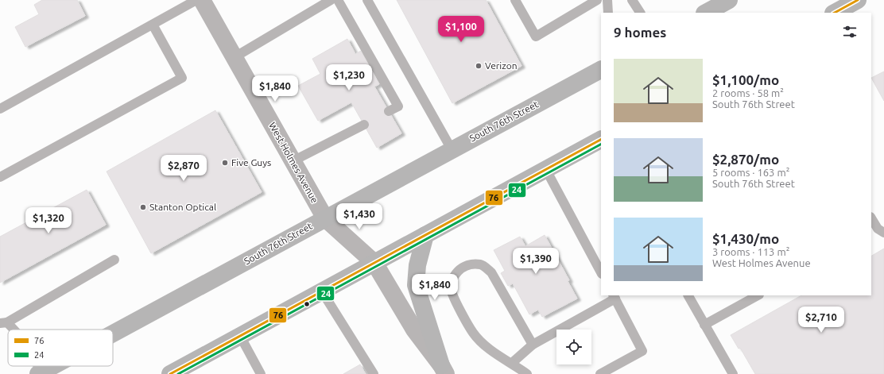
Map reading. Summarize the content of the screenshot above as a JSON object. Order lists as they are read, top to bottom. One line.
{"streets":{"main road":["South 76th Street"],"street":["West Holmes Avenue"]},"crossings":[["South 76th Street","West Holmes Avenue"]],"places":["Verizon","Five Guys","Stanton Optical"],"lines":["transit line 76","transit line 24"],"legend":["76","24"],"page":{"heading":"9 homes","price":["$1,100","$1,230","$1,840","$2,870","$1,430","$1,320","$1,390","$1,840","$2,710"],"list":[{"name":"$1,100/mo","note":"2 rooms · 58 m² · South 76th Street"},{"name":"$2,870/mo","note":"5 rooms · 163 m² · South 76th Street"},{"name":"$1,430/mo","note":"3 rooms · 113 m² · West Holmes Avenue"}]}}
